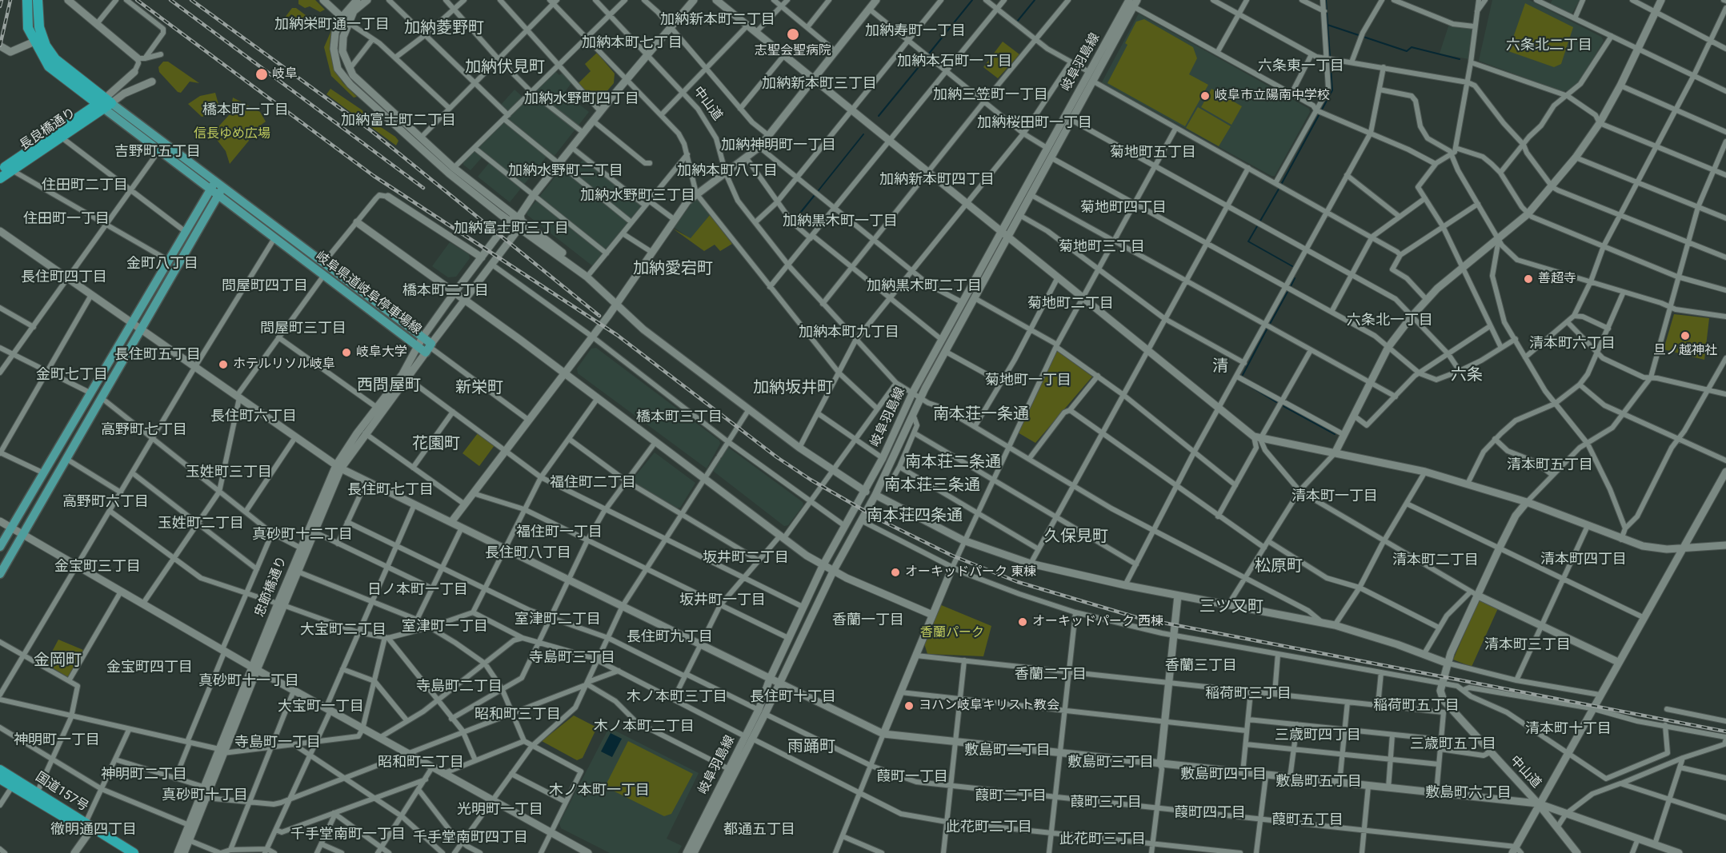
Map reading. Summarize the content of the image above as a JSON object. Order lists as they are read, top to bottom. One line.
{"streets":{"highway":["長良橋通り","国道157号"],"main road":["岐阜県道岐阜停車場線"],"street":["岐阜羽島線","中山道","忠節橋通り"]},"crossings":[["岐阜羽島線","中山道"],["長良橋通り","岐阜県道岐阜停車場線"],["岐阜県道岐阜停車場線","忠節橋通り"]],"districts":["加納新本町二丁目","加納栄町通一丁目","加納菱野町","加納寿町一丁目","加納本町七丁目","六条北二丁目","加納本石町一丁目","六条東一丁目","加納伏見町","加納新本町三丁目","加納三笠町一丁目","加納水野町四丁目","橋本町一丁目","加納富士町二丁目","加納桜田町一丁目","加納神明町一丁目","吉野町五丁目","菊地町五丁目","加納水野町二丁目","加納本町八丁目","加納新本町四丁目","住田町二丁目","加納水野町三丁目","菊地町四丁目","住田町一丁目","加納黒木町一丁目","加納富士町三丁目","菊地町三丁目","金町八丁目","加納愛宕町","長住町四丁目","問屋町四丁目","加納黒木町二丁目","橋本町二丁目","菊地町二丁目","六条北一丁目","問屋町三丁目","加納本町九丁目","清本町六丁目","長住町五丁目","清","金町七丁目","六条","菊地町一丁目","西問屋町","新栄町","加納坂井町","南本荘一条通","長住町六丁目","橋本町三丁目","高野町七丁目","花園町","南本荘二条通","清本町五丁目","玉姓町三丁目","福住町二丁目","南本荘三条通","長住町七丁目","清本町一丁目","高野町六丁目","南本荘四条通","玉姓町二丁目","福住町一丁目","真砂町十二丁目","久保見町","長住町八丁目","坂井町二丁目","清本町四丁目","清本町二丁目","金宝町三丁目","松原町","日ノ本町一丁目","坂井町一丁目","三ツ又町","室津町二丁目","香蘭一丁目","室津町一丁目","大宝町二丁目","長住町九丁目","清本町三丁目","寺島町三丁目","金岡町","香蘭三丁目","金宝町四丁目","香蘭二丁目","真砂町十一丁目","寺島町二丁目","稲荷町三丁目","木ノ本町三丁目","長住町十丁目","稲荷町五丁目","大宝町一丁目","昭和町三丁目","木ノ本町二丁目","清本町十丁目","三歳町四丁目","神明町一丁目","寺島町一丁目","三歳町五丁目","雨踊町","敷島町二丁目","昭和町二丁目","敷島町三丁目","神明町二丁目","敷島町四丁目","葭町一丁目","敷島町五丁目","木ノ本町一丁目","敷島町六丁目","真砂町十丁目","葭町二丁目","葭町三丁目","光明町一丁目","葭町四丁目","葭町五丁目","此花町二丁目","徹明通四丁目","都通五丁目","千手堂南町一丁目","千手堂南町四丁目","此花町三丁目"],"parks":["信長ゆめ広場","香蘭パーク"],"places":["志聖会聖病院","岐阜","岐阜市立陽南中学校","善超寺","旦ノ越神社","岐阜大学","ホテルリソル岐阜","オーキッドパーク 東棟","オーキッドパーク 西棟","ヨハン岐阜キリスト教会"]}
